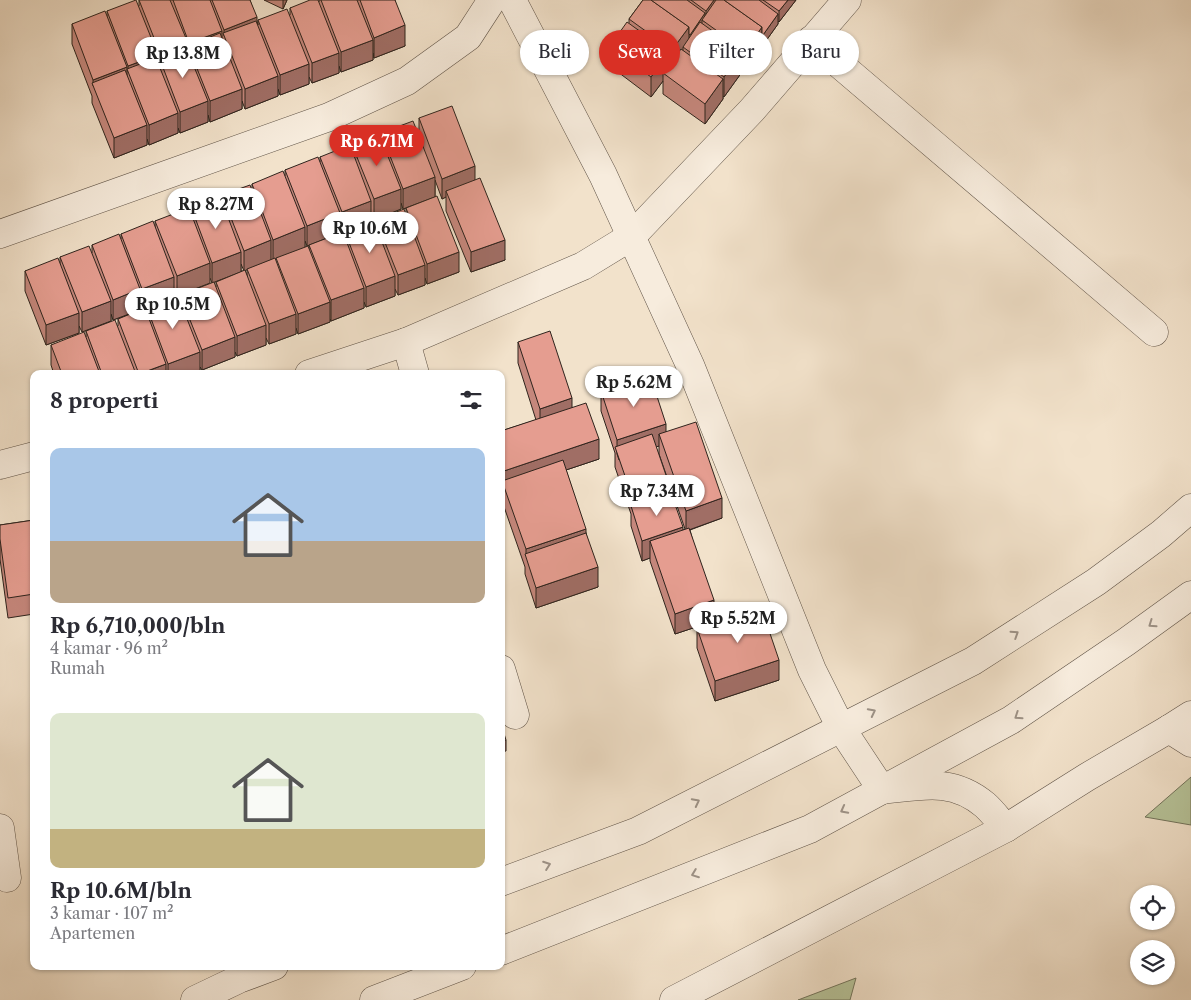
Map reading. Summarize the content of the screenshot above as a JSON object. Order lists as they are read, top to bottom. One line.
{"page":{"chip":["Beli","Sewa","Filter","Baru"],"price":["Rp 13.8M","Rp 6.71M","Rp 8.27M","Rp 10.6M","Rp 10.5M","Rp 5.62M","Rp 7.34M","Rp 5.52M"],"heading":"8 properti","list":[{"name":"Rp 6,710,000/bln","note":"4 kamar · 96 m² · Rumah"},{"name":"Rp 10.6M/bln","note":"3 kamar · 107 m² · Apartemen"}]}}
